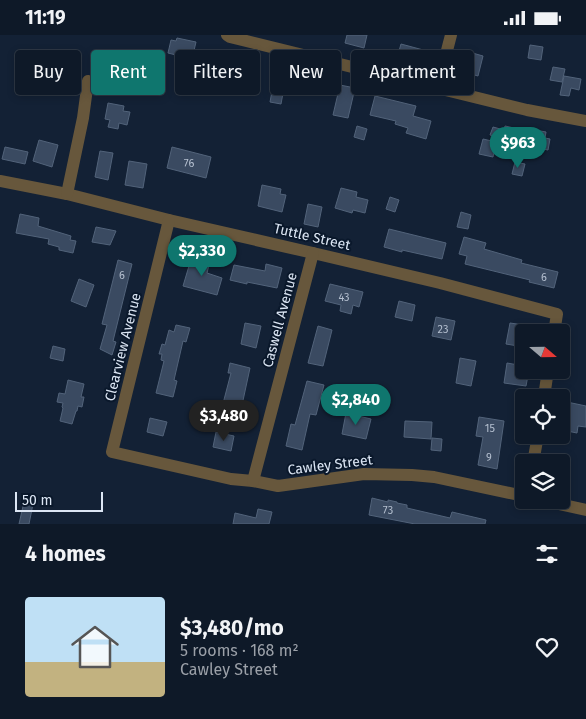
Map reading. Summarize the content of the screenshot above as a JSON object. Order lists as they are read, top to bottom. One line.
{"streets":{"street":["Tuttle Street","Caswell Avenue","Clearview Avenue","Cawley Street"]},"crossings":[["Tuttle Street","Caswell Avenue"],["Tuttle Street","Clearview Avenue"],["Caswell Avenue","Cawley Street"],["Clearview Avenue","Cawley Street"]],"house_numbers":["76","6","6","43","23","15","9","73"],"scale_bar":"50 m","north":"right","page":{"status":"11:19","chip":["Buy","Rent","Filters","New","Apartment"],"price":["$963","$2,330","$2,840","$3,480"],"scale":"50 m","heading":"4 homes","list":[{"name":"$3,480/mo","note":"5 rooms · 168 m² · Cawley Street"}]}}
